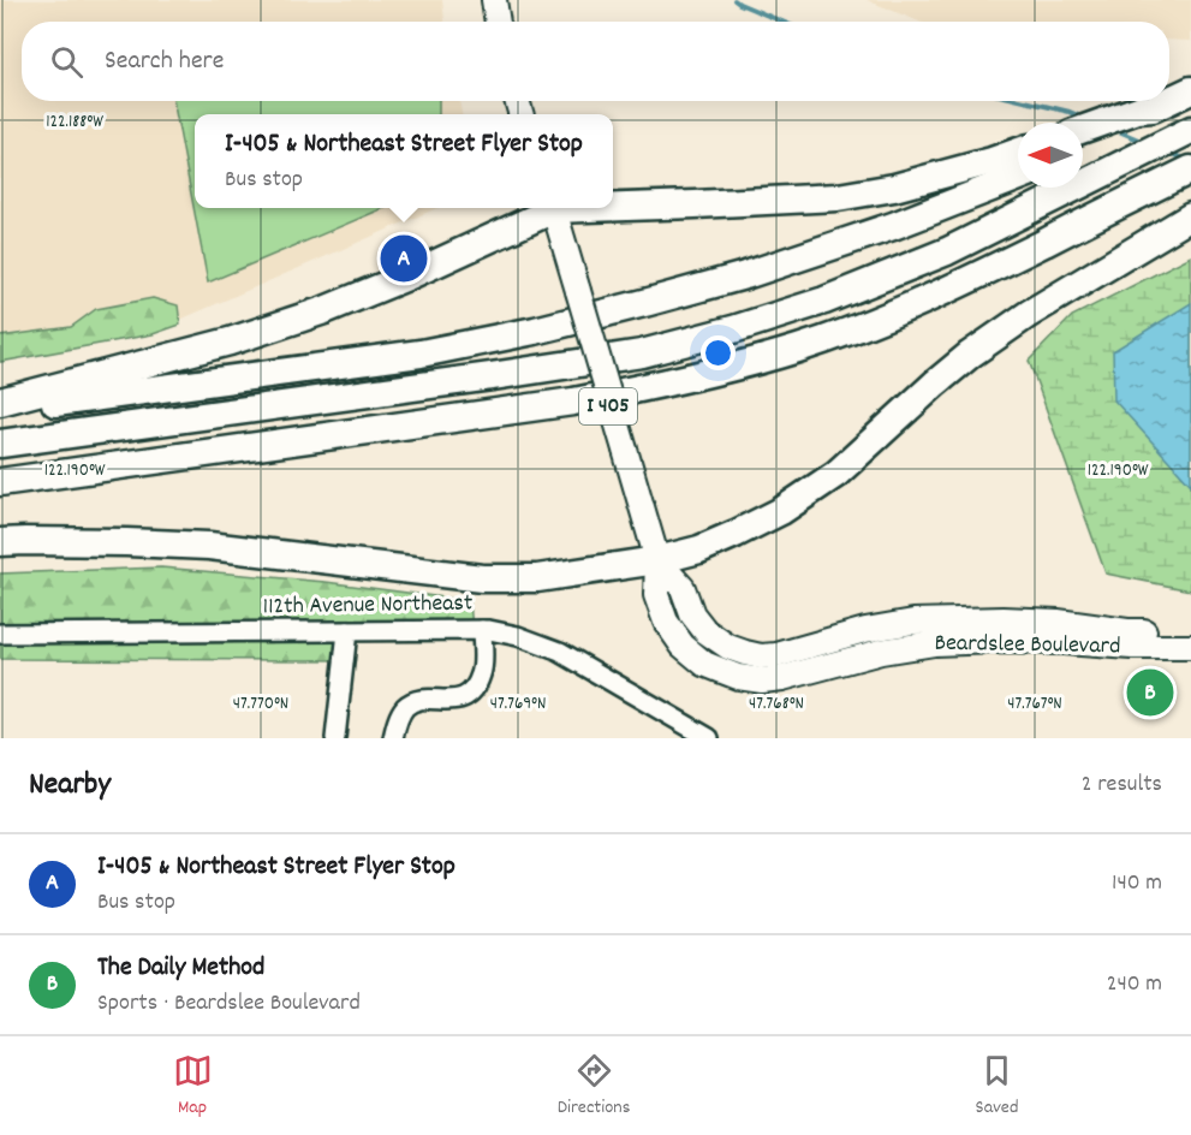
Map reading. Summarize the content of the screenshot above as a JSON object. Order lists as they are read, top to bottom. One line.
{"streets":{"highway":["I 405"],"main road":["Beardslee Boulevard"],"street":["112th Avenue Northeast"]},"north":"left","page":{"search":"Search here","popup":["I-405 & Northeast Street Flyer Stop","Bus stop"],"pins":["A","B"],"heading":["Nearby","2 results"],"list":[{"mark":"A","name":"I-405 & Northeast Street Flyer Stop","note":"Bus stop","value":"140 m"},{"mark":"B","name":"The Daily Method","note":"Sports · Beardslee Boulevard","value":"240 m"}],"nav":["Map","Directions","Saved"]},"coordinates":["122.188°W","122.190°W","47.770°N","47.769°N","47.768°N","47.767°N"]}
